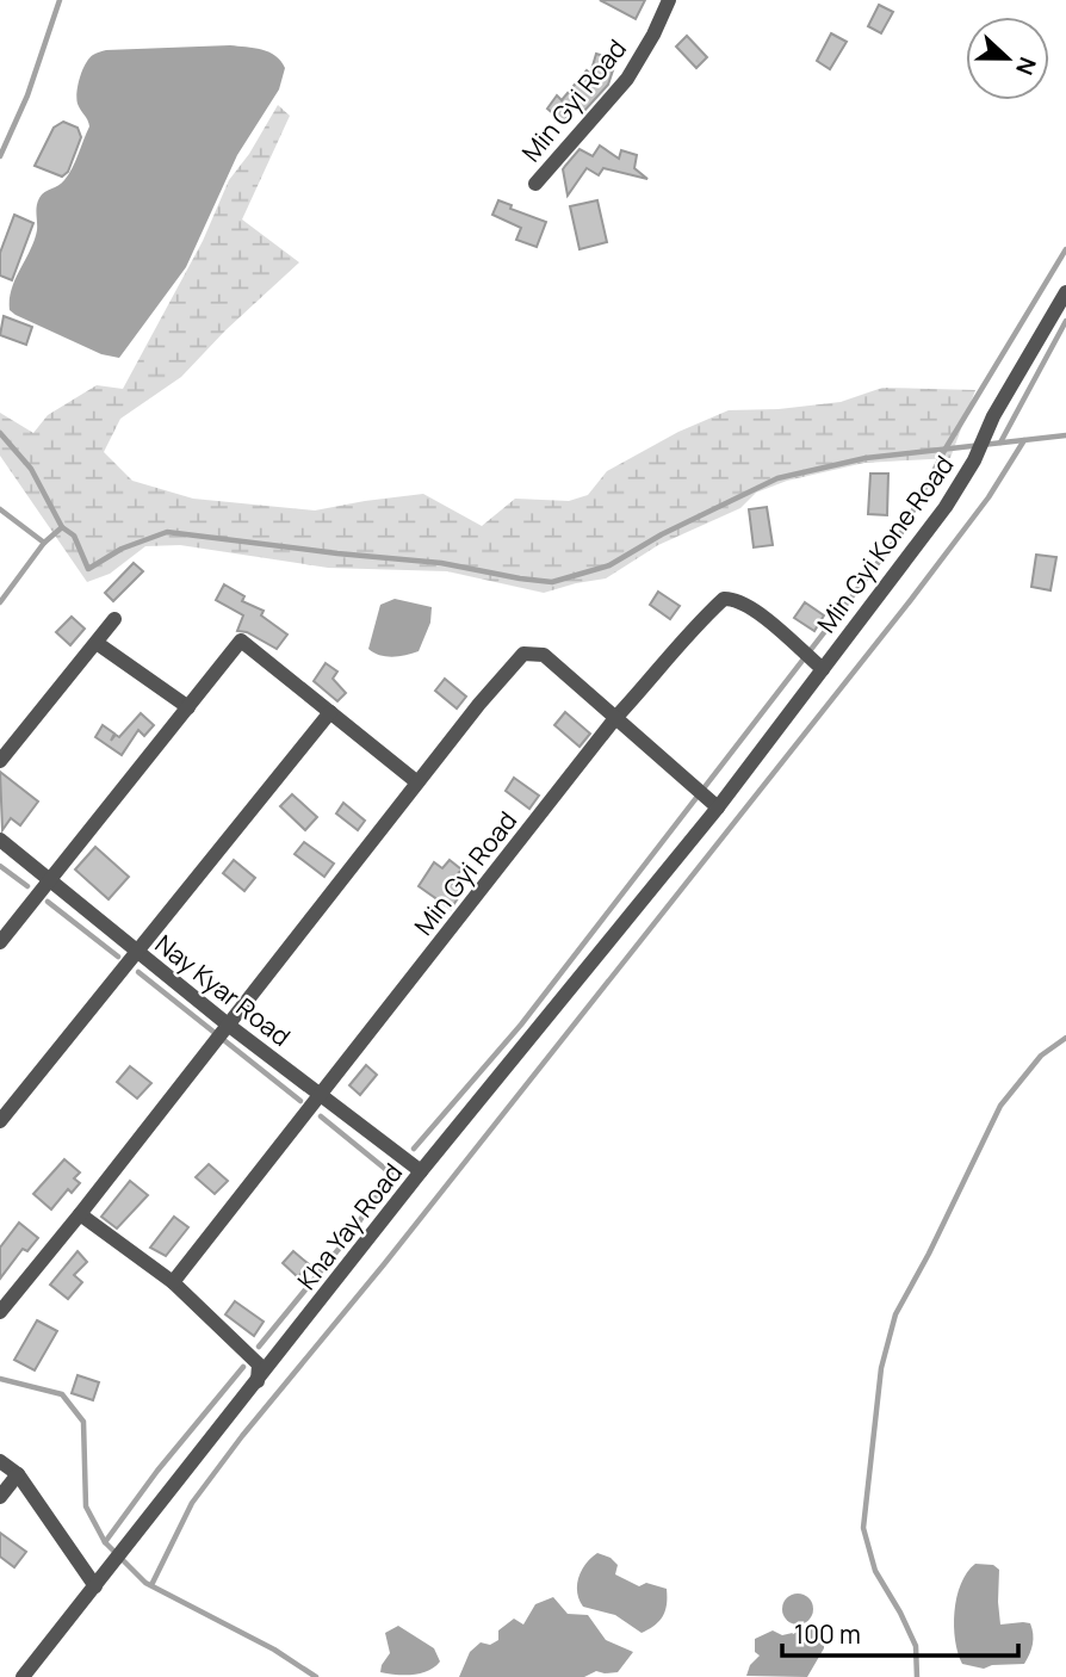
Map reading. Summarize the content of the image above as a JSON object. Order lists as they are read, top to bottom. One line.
{"streets":{"street":["Min Gyi Road","Min Gyi Kone Road","Nay Kyar Road","Kha Yay Road"]},"crossings":[["Min Gyi Road","Min Gyi Kone Road"],["Min Gyi Road","Nay Kyar Road"],["Min Gyi Kone Road","Kha Yay Road"],["Nay Kyar Road","Kha Yay Road"]],"scale_bar":"100 m","north":"right"}
